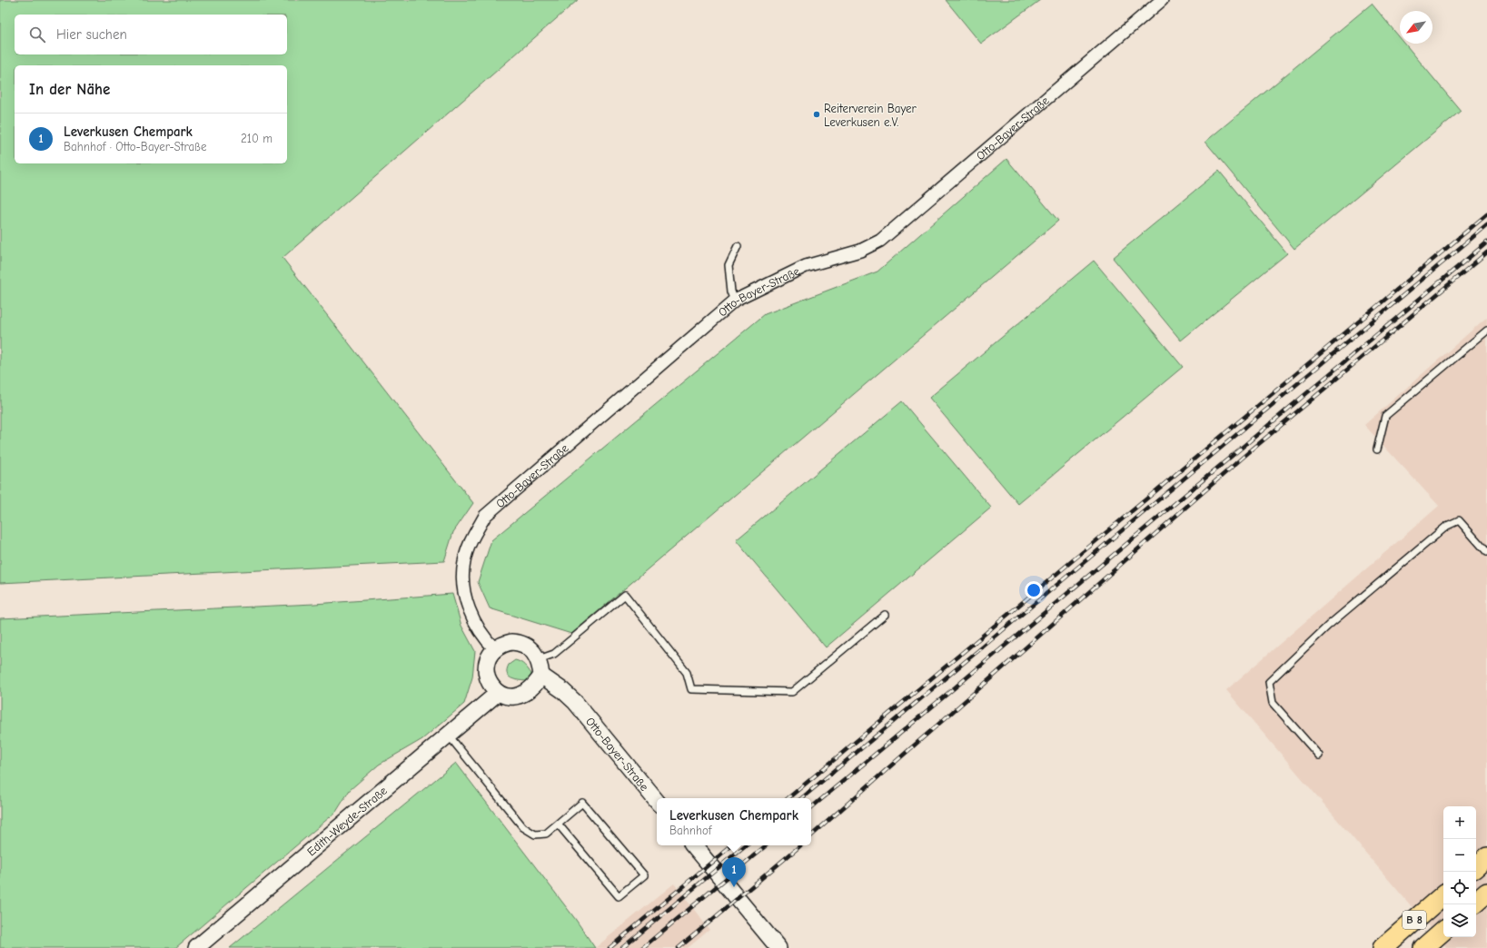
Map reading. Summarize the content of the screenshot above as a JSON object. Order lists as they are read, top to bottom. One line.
{"streets":{"main road":["B 8"],"street":["Otto-Bayer-Straße","Edith-Weyde-Straße"]},"crossings":[["Otto-Bayer-Straße","Edith-Weyde-Straße"]],"places":["Reiterverein Bayer Leverkusen e.V."],"north":"bottom left","page":{"search":"Hier suchen","heading":"In der Nähe","list":[{"mark":"1","name":"Leverkusen Chempark","note":"Bahnhof · Otto-Bayer-Straße","value":"210 m"}],"popup":["Leverkusen Chempark","Bahnhof"],"map_buttons":["+","−"],"pins":"1"}}
